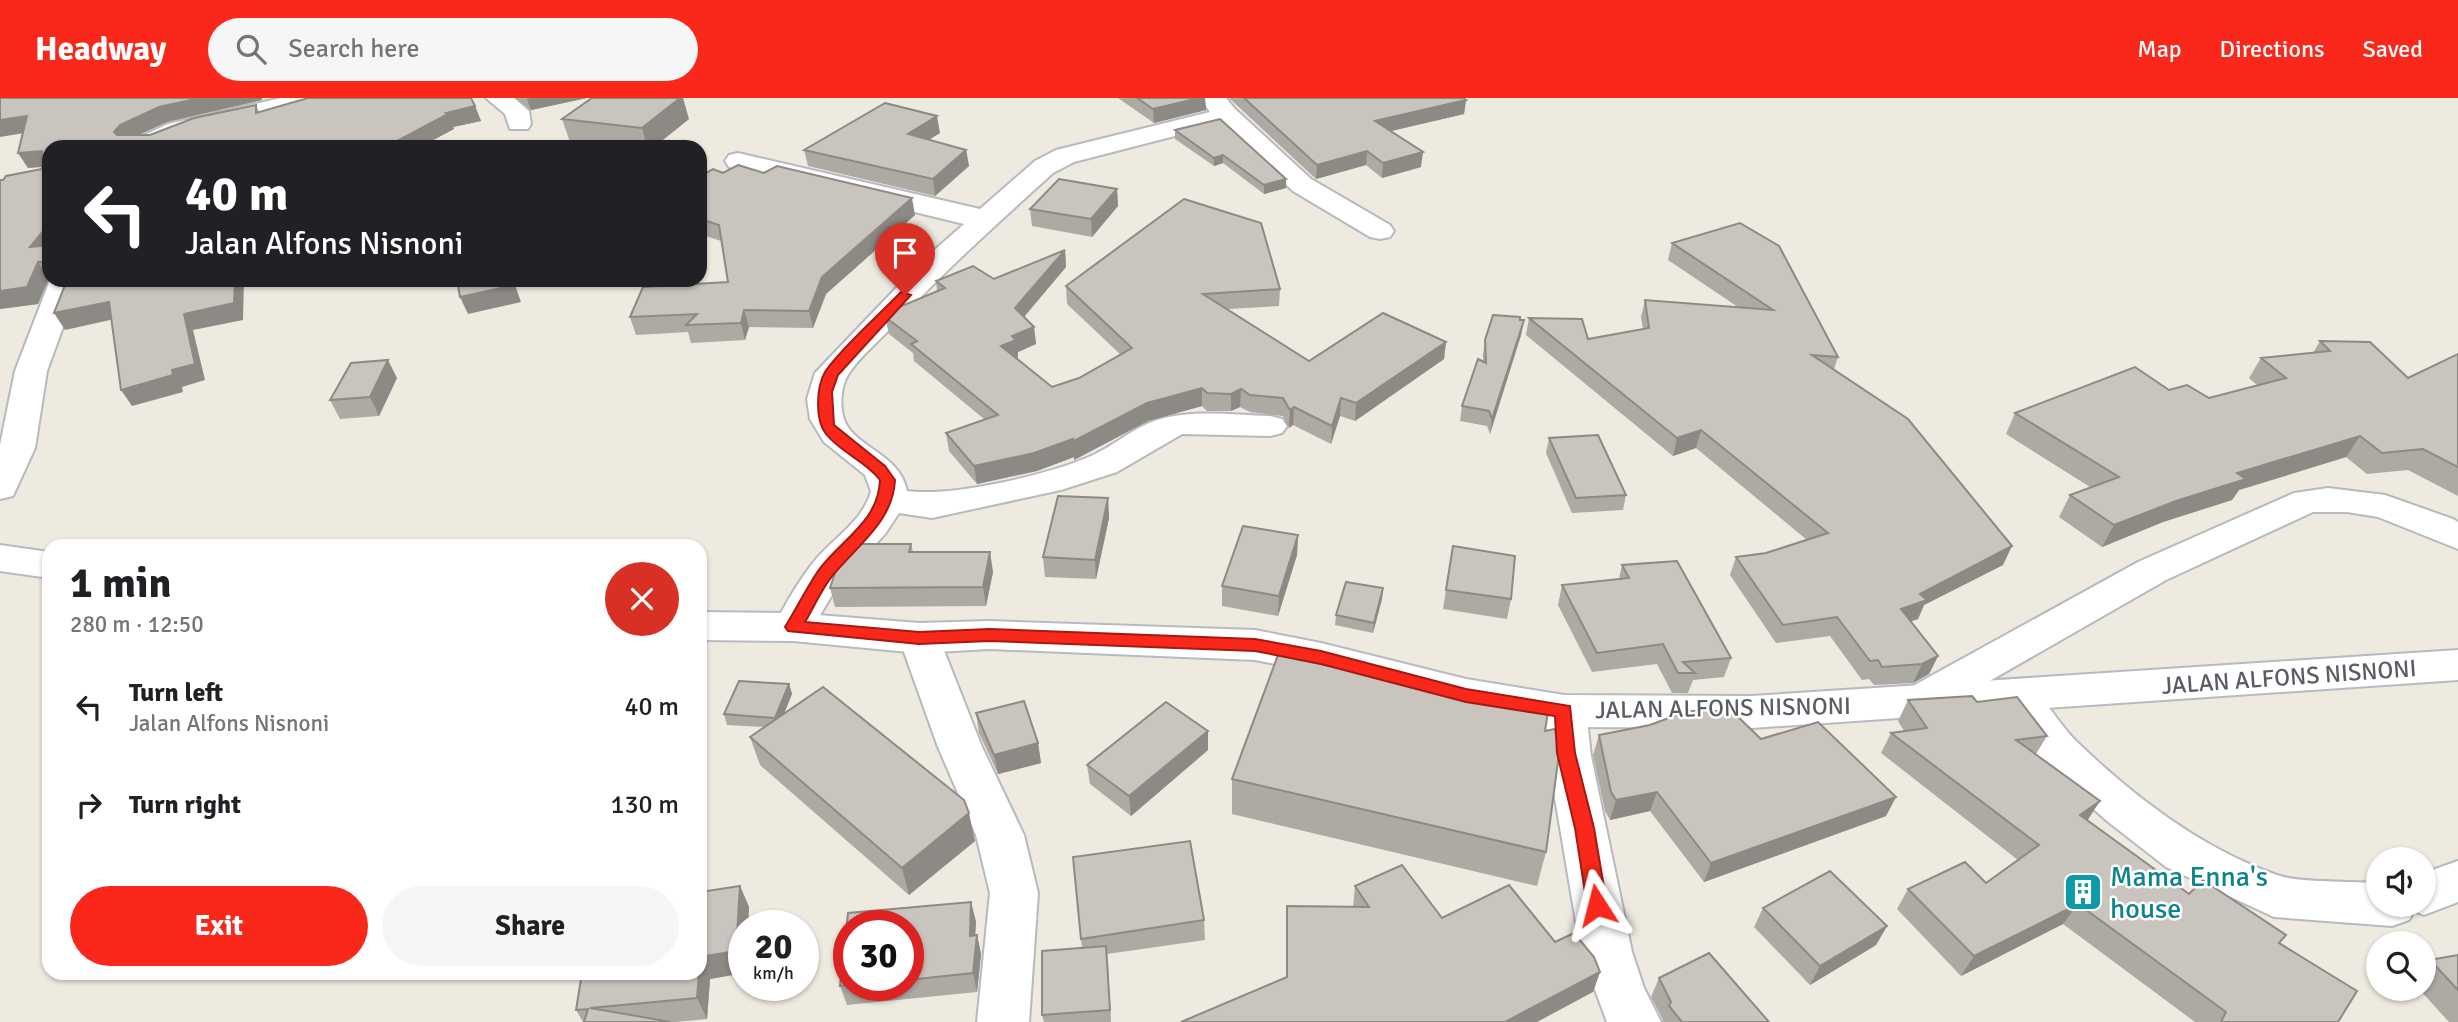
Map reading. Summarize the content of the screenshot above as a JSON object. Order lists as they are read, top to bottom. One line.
{"streets":{"street":["JALAN ALFONS NISNONI"]},"places":{"building":["Mama Enna's house"]},"page":{"header":"Headway","search":"Search here","nav":["Map","Directions","Saved"],"turn":["40 m","Jalan Alfons Nisnoni"],"heading":["1 min","280 m · 12:50"],"list":[{"name":"Turn left","note":"Jalan Alfons Nisnoni","value":"40 m"},{"name":"Turn right","value":"130 m"}],"buttons":["Exit","Share"],"speed":"20 km/h","limit":"30"}}
